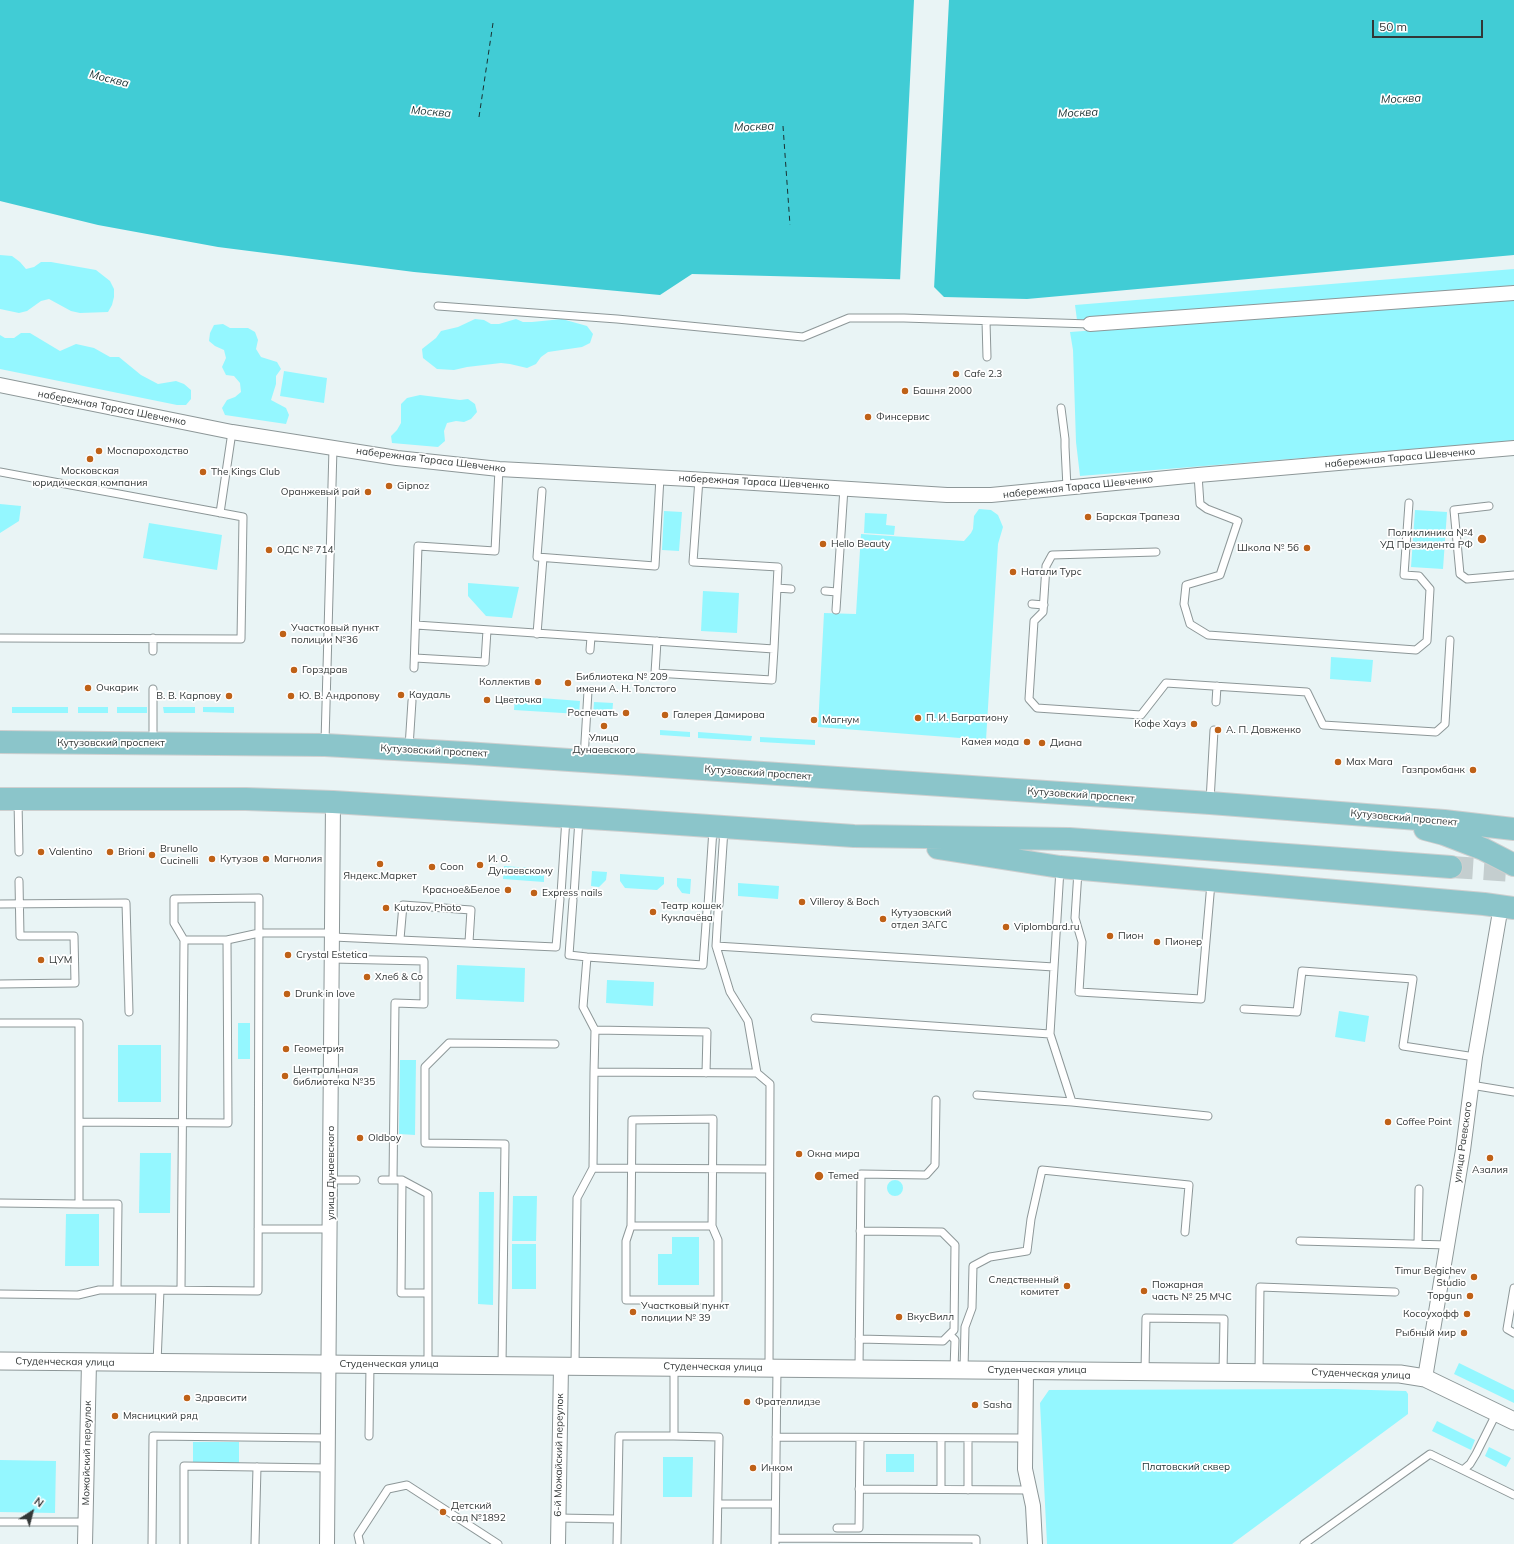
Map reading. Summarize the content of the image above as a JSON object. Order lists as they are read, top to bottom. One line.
{"streets":{"main road":["Кутузовский проспект"],"street":["набережная Тараса Шевченко","улица Раевского","улица Дунаевского","Студенческая улица","Можайский переулок","6-й Можайский переулок"]},"crossings":[["улица Раевского","Студенческая улица"],["улица Дунаевского","Студенческая улица"],["Студенческая улица","Можайский переулок"],["Студенческая улица","6-й Можайский переулок"]],"water":["Москва"],"parks":["Платовский сквер"],"places":["Cafe 2.3","Башня 2000","Финсервис","Моспароходство","Московская юридическая компания","The Kings Club","Gipnoz","Оранжевый рай","Барская Трапеза","Поликлиника №4 УД Президента РФ","Hello Beauty","Школа № 56","ОДС № 714","Натали Турс","Участковый пункт полиции №36","Горздрав","Коллектив","Библиотека № 209 имени А. Н. Толстого","Очкарик","Каудаль","В. В. Карпову","Ю. В. Андропову","Цветочка","Роспечать","Галерея Дамирова","П. И. Багратиону","Магнум","Кофе Хауз","Улица Дунаевского","А. П. Довженко","Камея мода","Диана","Max Mara","Газпромбанк","Valentino","Brioni","Brunello Cucinelli","Кутузов","Магнолия","Яндекс.Маркет","И. О. Дунаевскому","Coon","Красное&Белое","Express nails","Villeroy & Boch","Kutuzov Photo","Театр кошек Куклачёва","Кутузовский отдел ЗАГС","Viplombard.ru","Пион","Пионер","Crystal Estetica","ЦУМ","Хлеб & Co","Drunk in love","Геометрия","Центральная библиотека №35","Coffee Point","Oldboy","Окна мира","Азалия","Temed","Timur Begichev Studio","Следственный комитет","Пожарная часть № 25 МЧС","Topgun","Участковый пункт полиции № 39","Косоухофф","ВкусВилл","Рыбный мир","Здравсити","Фрателлидзе","Sasha","Мясницкий ряд","Инком","Детский сад №1892"],"scale_bar":"50 m","north":"top right"}
